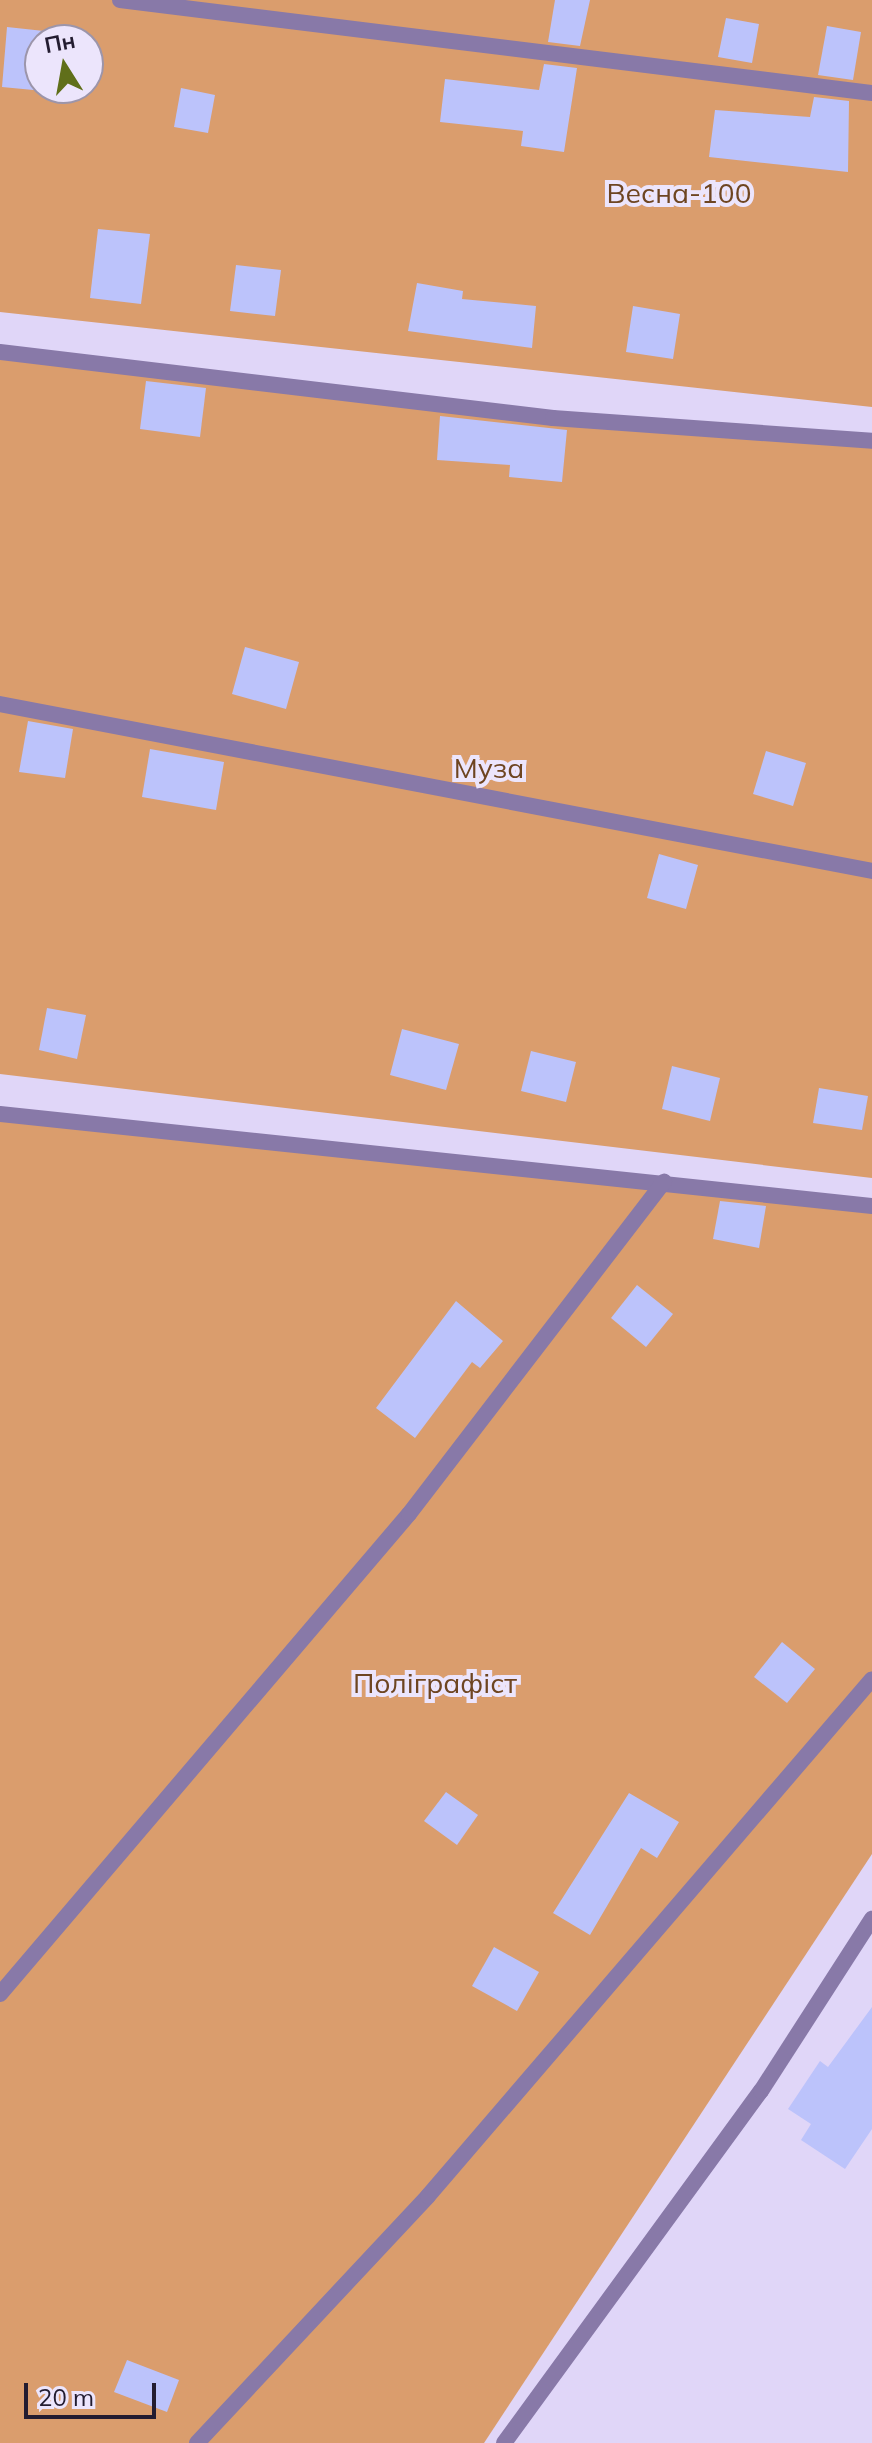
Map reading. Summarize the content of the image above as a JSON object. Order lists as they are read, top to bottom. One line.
{"parks":["Весна-100","Муза","Поліграфіст"],"scale_bar":"20 m","north":"top"}
